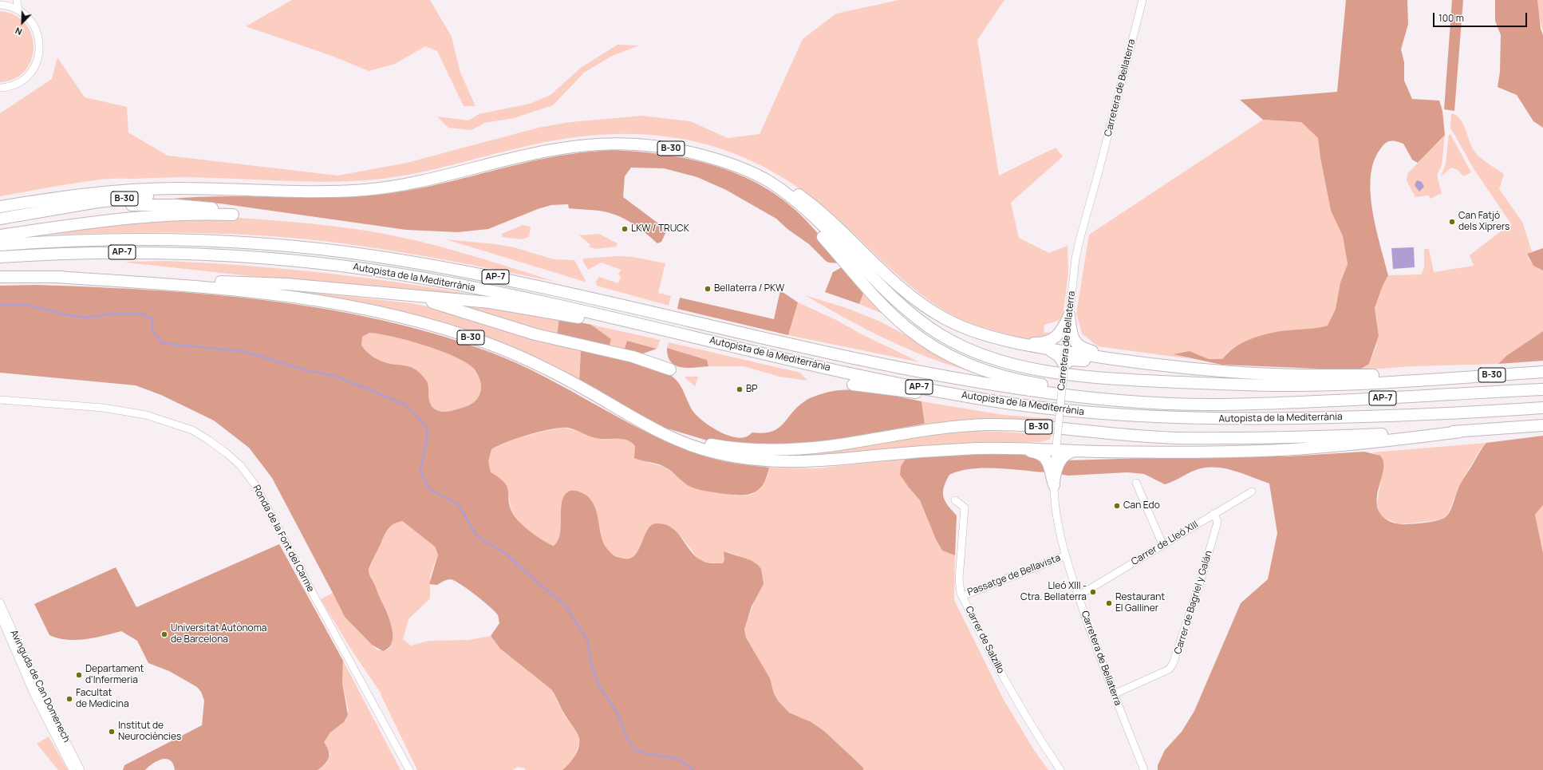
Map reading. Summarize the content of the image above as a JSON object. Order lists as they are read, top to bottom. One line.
{"streets":{"highway":["B-30","AP-7","Autopista de la Mediterrània"],"street":["Carretera de Bellaterra","Ronda de la Font del Carme","Carrer de Lleó XIII","Passatge de Bellavista","Carrer de Bagriel y Galán","Carrer de Salzillo","Avinguda de Can Domenech"]},"crossings":[["Carretera de Bellaterra","Carrer de Lleó XIII"],["Carretera de Bellaterra","Passatge de Bellavista"],["Carretera de Bellaterra","Carrer de Bagriel y Galán"],["Carrer de Lleó XIII","Carrer de Bagriel y Galán"],["Passatge de Bellavista","Carrer de Salzillo"]],"places":["Can Fatjó dels Xiprers","LKW / TRUCK","Bellaterra / PKW","BP","Can Edo","Lleó XIII - Ctra. Bellaterra","Restaurant El Galliner","Universitat Autònoma de Barcelona","Departament d'Infermeria","Facultat de Medicina","Institut de Neurociències"],"scale_bar":"100 m","north":"bottom left"}
